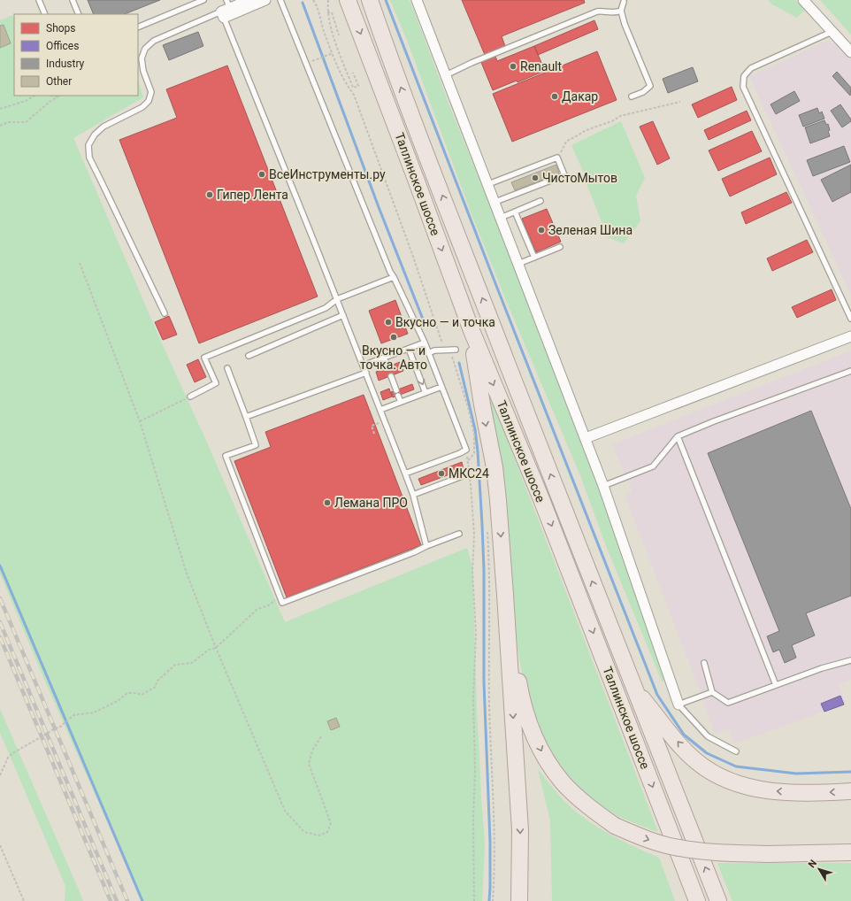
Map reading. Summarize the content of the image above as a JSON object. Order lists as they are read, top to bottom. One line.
{"streets":{"main road":["Таллинское шоссе"]},"places":["Renault","Дакар","ВсеИнструменты.ру","ЧистоМытов","Гипер Лента","Зеленая Шина","Вкусно — и точка","Вкусно — и точка. Авто","МКС24","Лемана ПРО"],"legend":["Shops","Offices","Industry","Other"],"north":"top left"}
